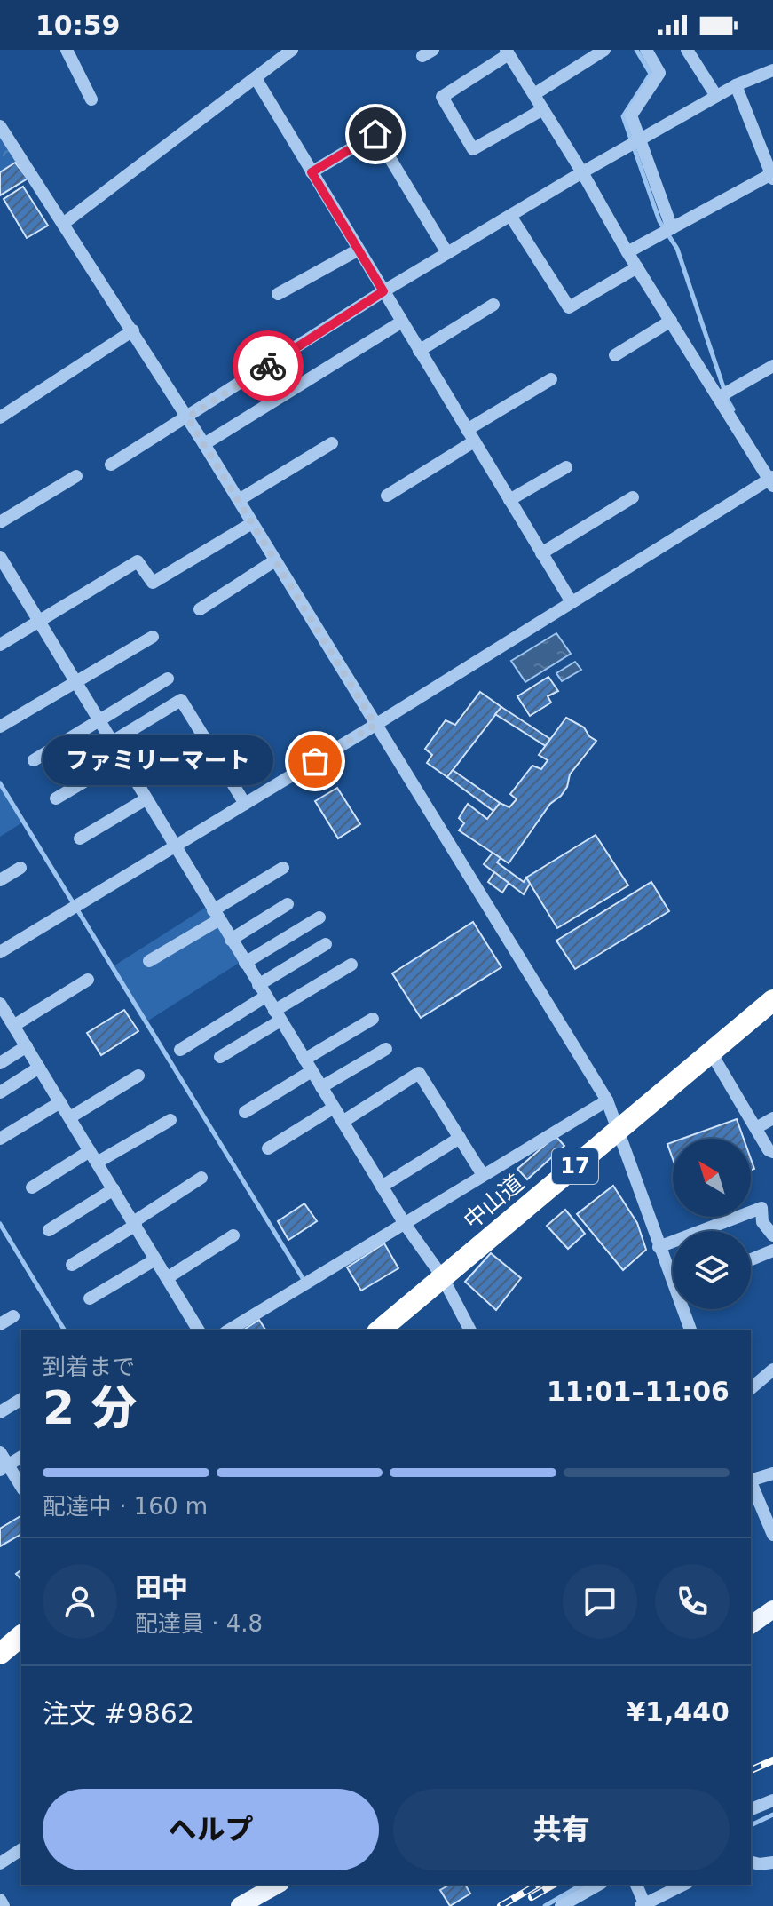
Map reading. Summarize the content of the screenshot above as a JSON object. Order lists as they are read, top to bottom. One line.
{"streets":{"highway":["17","中山道"]},"places":["ファミリーマート"],"north":"top left","page":{"status":"10:59","bubble":"ファミリーマート","heading":["2 分","到着まで","11:01–11:06"],"panel":["田中","配達員 · 4.8","注文 #9862","¥1,440"],"bar":"配達中 · 160 m","buttons":["ヘルプ","共有"]}}
